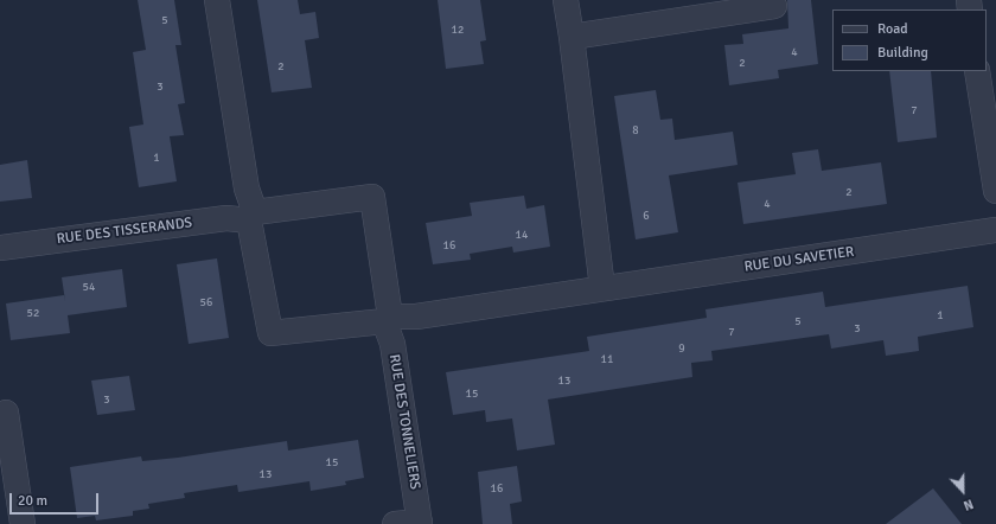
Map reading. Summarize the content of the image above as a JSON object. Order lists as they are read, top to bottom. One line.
{"streets":{"street":["RUE DES TISSERANDS","RUE DU SAVETIER","RUE DES TONNELIERS"]},"crossings":[["RUE DES TISSERANDS","RUE DU SAVETIER"],["RUE DES TISSERANDS","RUE DES TONNELIERS"],["RUE DU SAVETIER","RUE DES TONNELIERS"]],"house_numbers":["5","12","4","2","2","3","7","8","1","2","4","6","14","16","54","56","52","1","5","3","7","9","11","13","15","3","15","13","16"],"legend":["Road","Building"],"scale_bar":"20 m","north":"bottom"}
